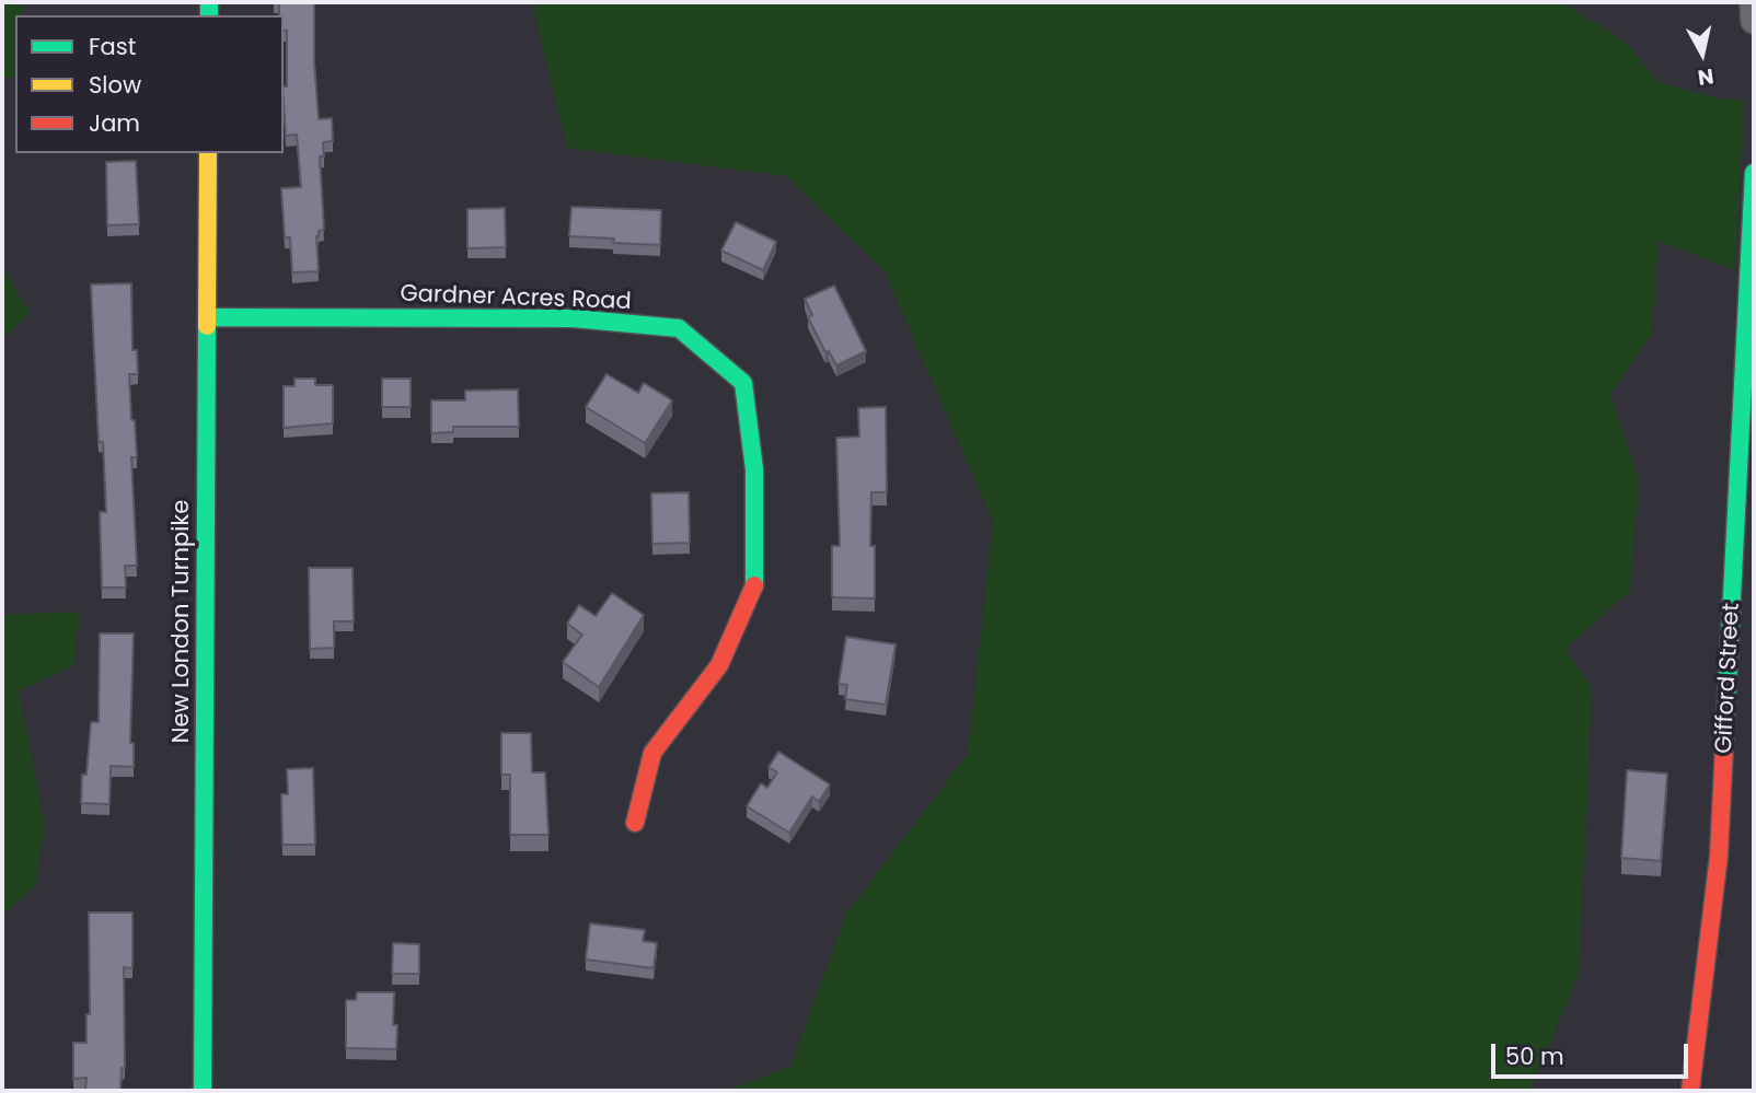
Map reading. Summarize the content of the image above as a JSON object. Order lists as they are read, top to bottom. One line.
{"streets":{"street":["Gardner Acres Road","New London Turnpike","Gifford Street"]},"crossings":[["Gardner Acres Road","New London Turnpike"]],"legend":["Fast","Slow","Jam"],"scale_bar":"50 m","north":"bottom"}
